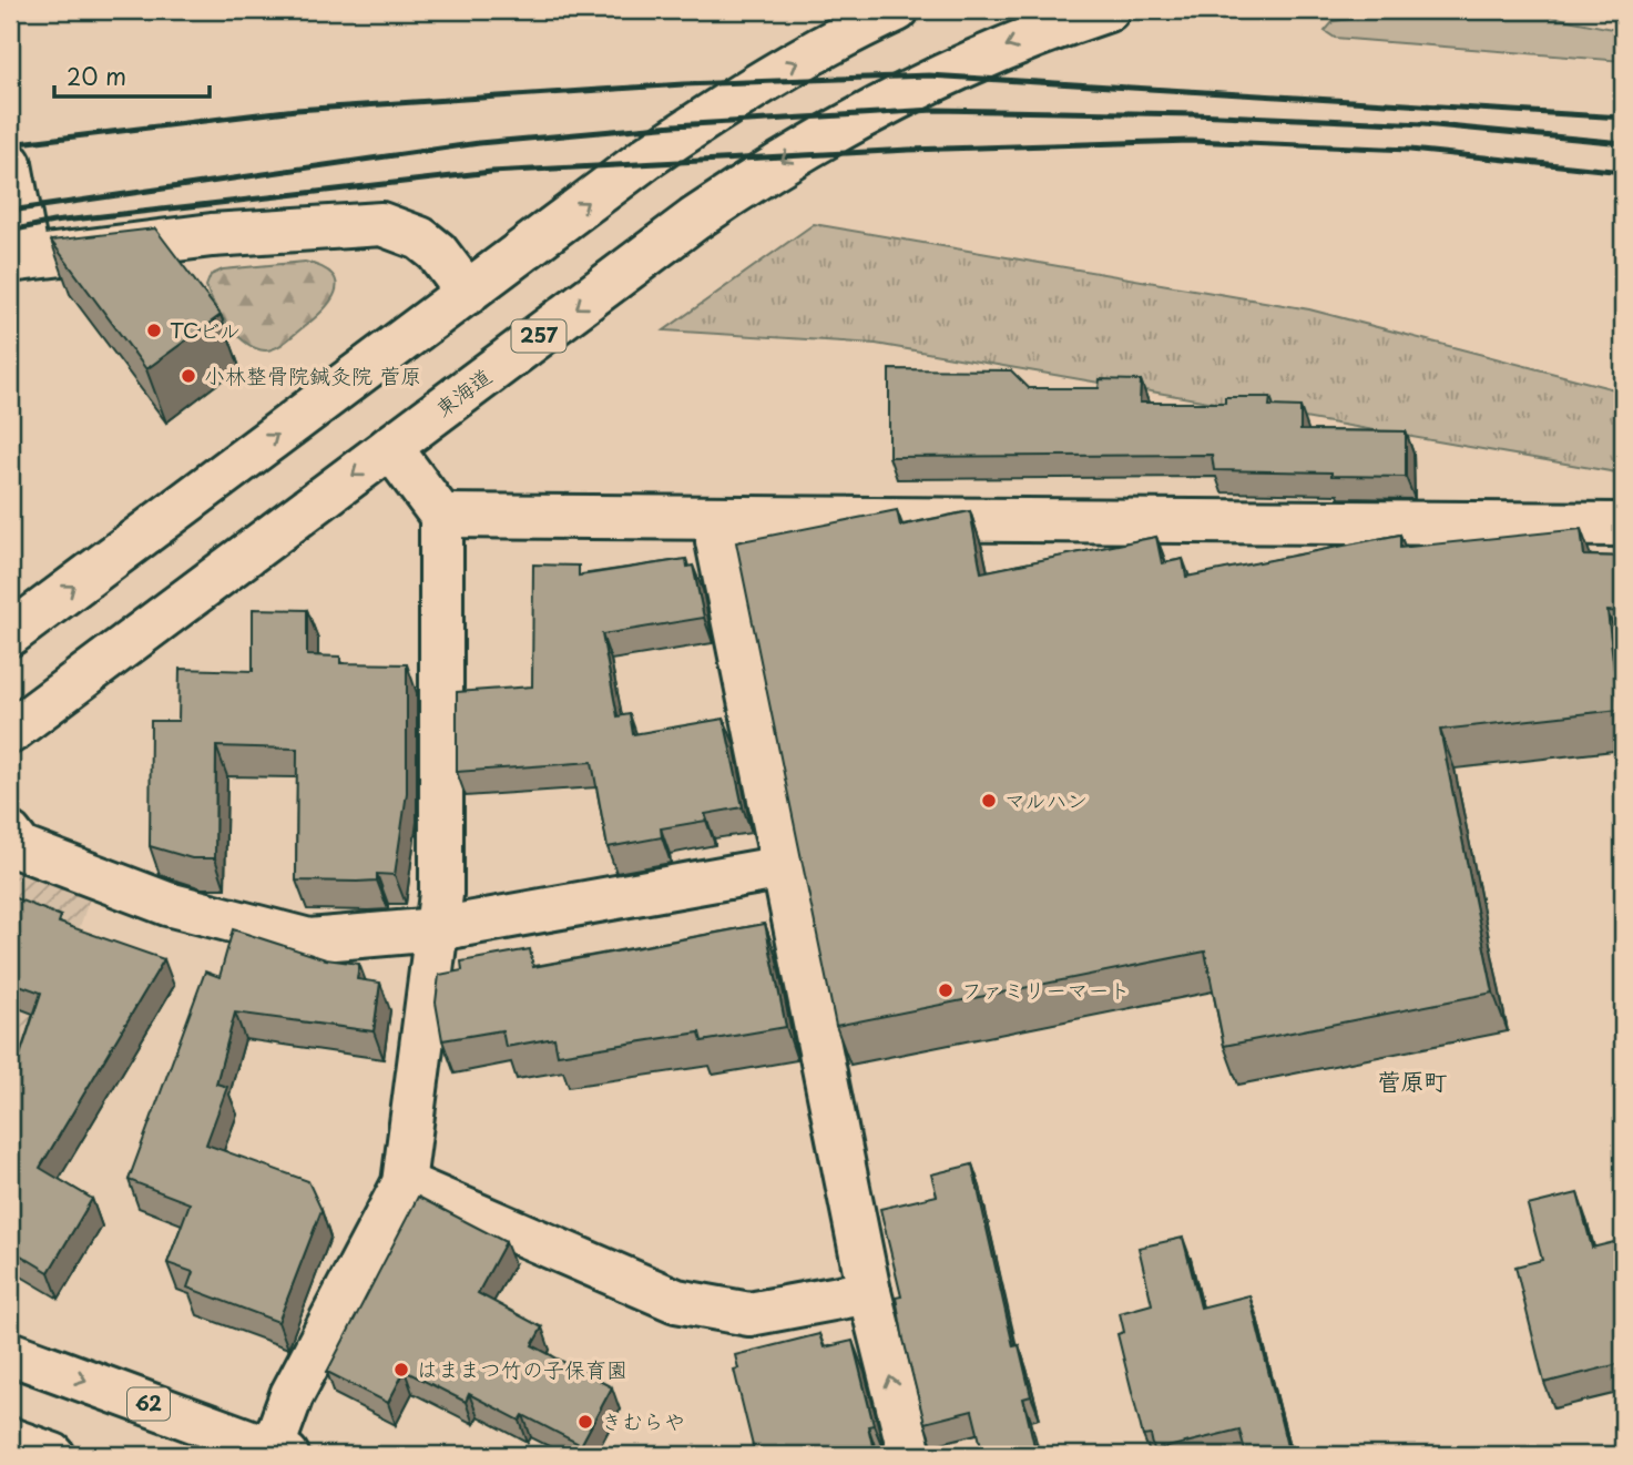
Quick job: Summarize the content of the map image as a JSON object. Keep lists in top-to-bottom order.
{
  "streets": {
    "main road": ["257", "東海道", "62"]
  },
  "districts": ["菅原町"],
  "places": [
    "TCビル",
    "小林整骨院鍼灸院 菅原",
    "マルハン",
    "ファミリーマート",
    "はままつ竹の子保育園",
    "きむらや"
  ],
  "scale_bar": "20 m"
}
